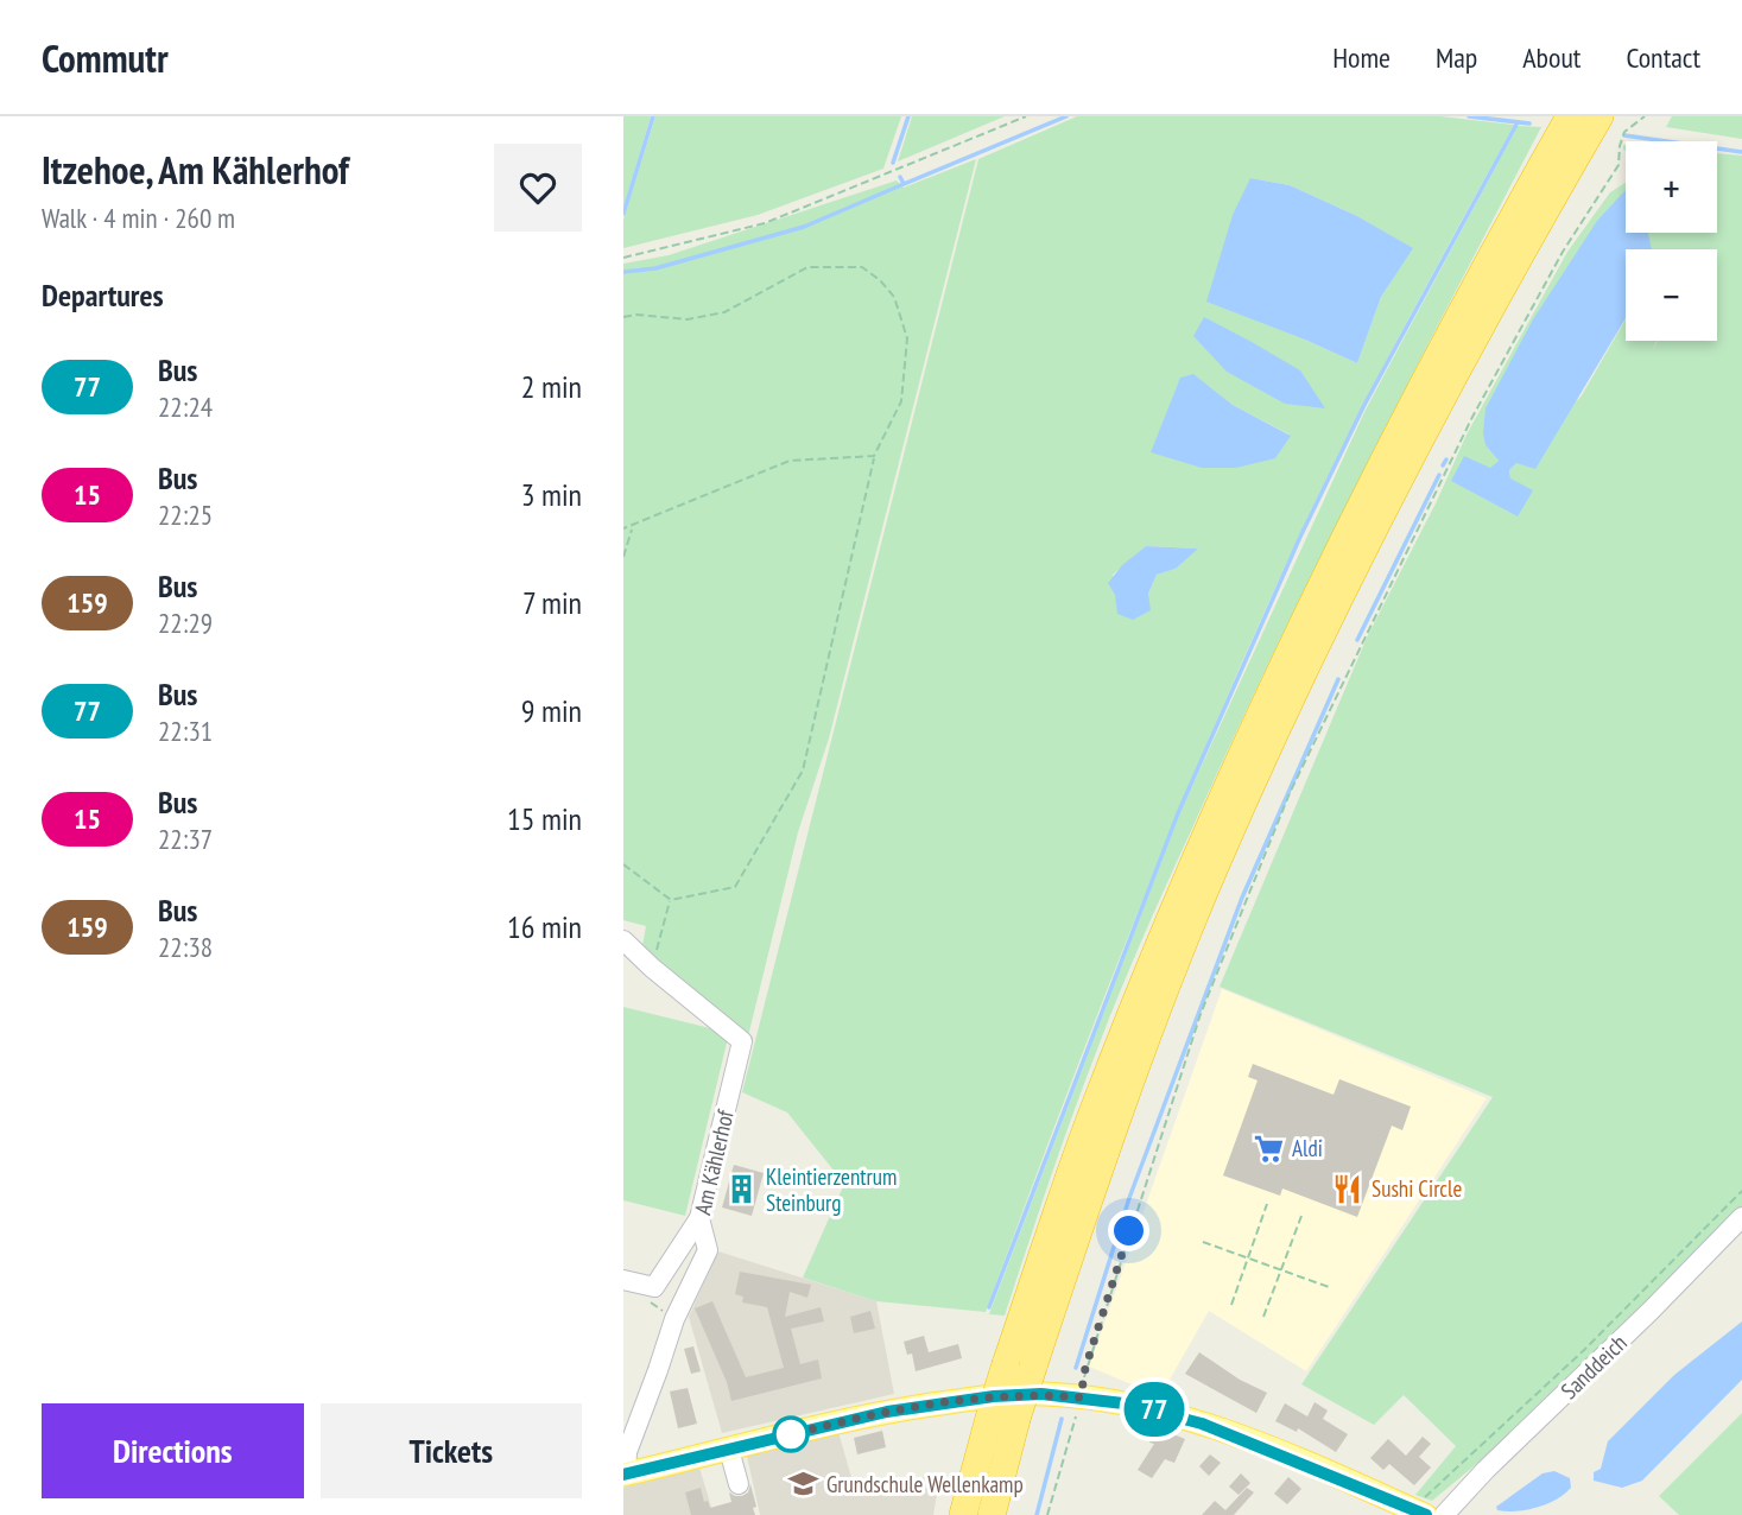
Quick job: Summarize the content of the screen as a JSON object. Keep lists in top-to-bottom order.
{
  "streets": {
    "street": ["Am Kählerhof", "Sanddeich"]
  },
  "places": {
    "supermarket": ["Aldi"],
    "restaurant": ["Sushi Circle"],
    "building": ["Kleintierzentrum Steinburg"],
    "school or university": ["Grundschule Wellenkamp"]
  },
  "lines": ["bus line 77"],
  "page": {
    "header": "Commutr",
    "nav": [
      "Home",
      "Map",
      "About",
      "Contact"
    ],
    "heading": [
      ["Itzehoe, Am Kählerhof", "Walk · 4 min · 260 m"],
      "Departures"
    ],
    "on_map": "77",
    "map_buttons": ["+", "−"],
    "list": [
      {
        "mark": "77",
        "name": "Bus",
        "note": "22:24",
        "value": "2 min"
      },
      {
        "mark": "15",
        "name": "Bus",
        "note": "22:25",
        "value": "3 min"
      },
      {
        "mark": "159",
        "name": "Bus",
        "note": "22:29",
        "value": "7 min"
      },
      {
        "mark": "77",
        "name": "Bus",
        "note": "22:31",
        "value": "9 min"
      },
      {
        "mark": "15",
        "name": "Bus",
        "note": "22:37",
        "value": "15 min"
      },
      {
        "mark": "159",
        "name": "Bus",
        "note": "22:38",
        "value": "16 min"
      }
    ],
    "buttons": ["Directions", "Tickets"]
  }
}
